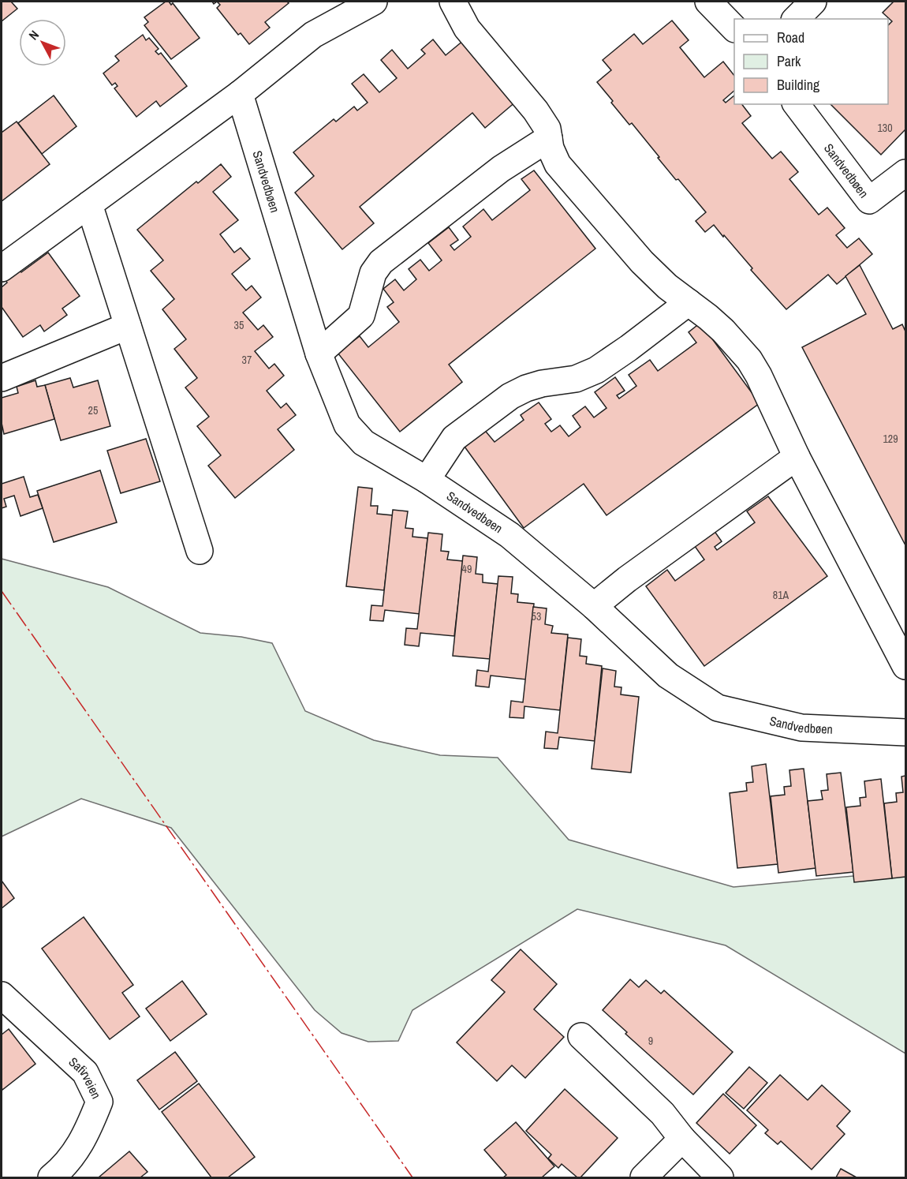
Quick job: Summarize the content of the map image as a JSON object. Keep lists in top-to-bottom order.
{
  "streets": {
    "street": ["Sandvedbøen", "Safirveien"]
  },
  "house_numbers": [
    "130",
    "35",
    "37",
    "25",
    "129",
    "49",
    "81A",
    "53",
    "9"
  ],
  "legend": ["Road", "Park", "Building"],
  "north": "top left"
}
